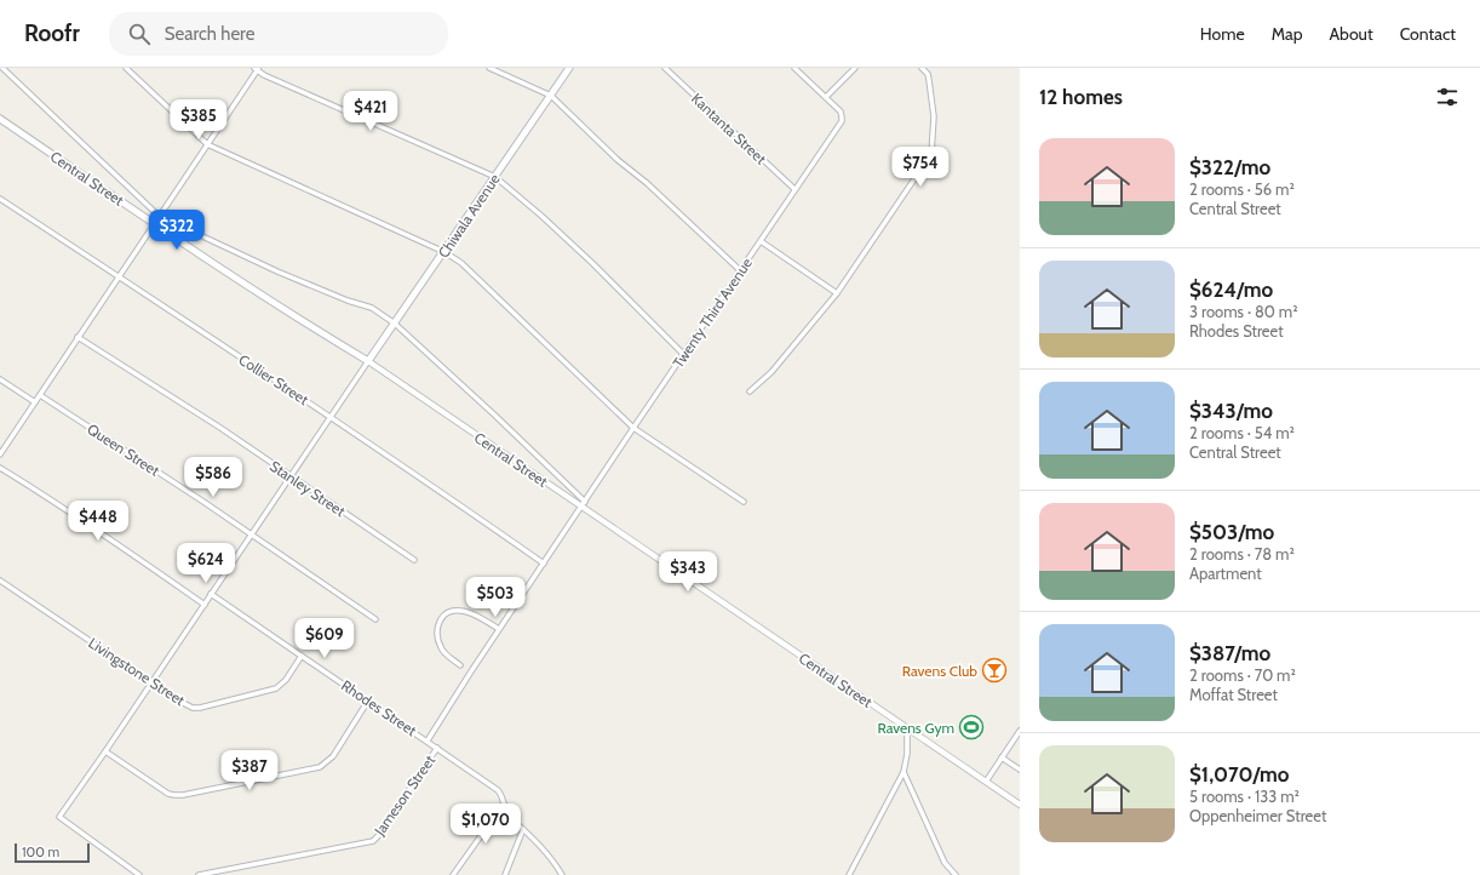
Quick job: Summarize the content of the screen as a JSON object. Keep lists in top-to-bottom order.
{
  "streets": {
    "main road": ["Central Street", "Chiwala Avenue"],
    "street": [
      "Kantanta Street",
      "Twenty Third Avenue",
      "Collier Street",
      "Queen Street",
      "Stanley Street",
      "Livingstone Street",
      "Rhodes Street",
      "Jameson Street"
    ]
  },
  "crossings": [
    ["Kantanta Street", "Twenty Third Avenue"],
    ["Central Street", "Chiwala Avenue"],
    ["Central Street", "Twenty Third Avenue"],
    ["Twenty Third Avenue", "Collier Street"],
    ["Twenty Third Avenue", "Rhodes Street"],
    ["Livingstone Street", "Rhodes Street"],
    ["Rhodes Street", "Jameson Street"]
  ],
  "places": {
    "bar": ["Ravens Club"],
    "sports": ["Ravens Gym"]
  },
  "scale_bar": "100 m",
  "page": {
    "header": "Roofr",
    "search": "Search here",
    "nav": [
      "Home",
      "Map",
      "About",
      "Contact"
    ],
    "heading": "12 homes",
    "price": [
      "$421",
      "$385",
      "$754",
      "$322",
      "$586",
      "$448",
      "$624",
      "$343",
      "$503",
      "$609",
      "$387",
      "$1,070"
    ],
    "list": [
      {
        "name": "$322/mo",
        "note": "2 rooms · 56 m² · Central Street"
      },
      {
        "name": "$624/mo",
        "note": "3 rooms · 80 m² · Rhodes Street"
      },
      {
        "name": "$343/mo",
        "note": "2 rooms · 54 m² · Central Street"
      },
      {
        "name": "$503/mo",
        "note": "2 rooms · 78 m² · Apartment"
      },
      {
        "name": "$387/mo",
        "note": "2 rooms · 70 m² · Moffat Street"
      },
      {
        "name": "$1,070/mo",
        "note": "5 rooms · 133 m² · Oppenheimer Street"
      }
    ],
    "scale": "100 m"
  }
}
